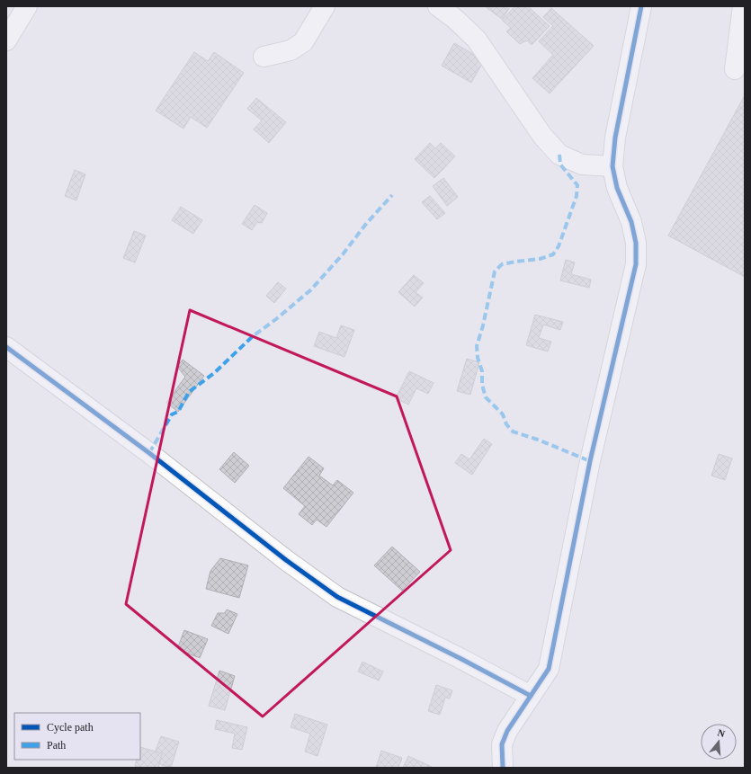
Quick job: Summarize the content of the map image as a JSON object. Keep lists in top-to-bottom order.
{
  "legend": ["Cycle path", "Path"],
  "north": "top"
}
